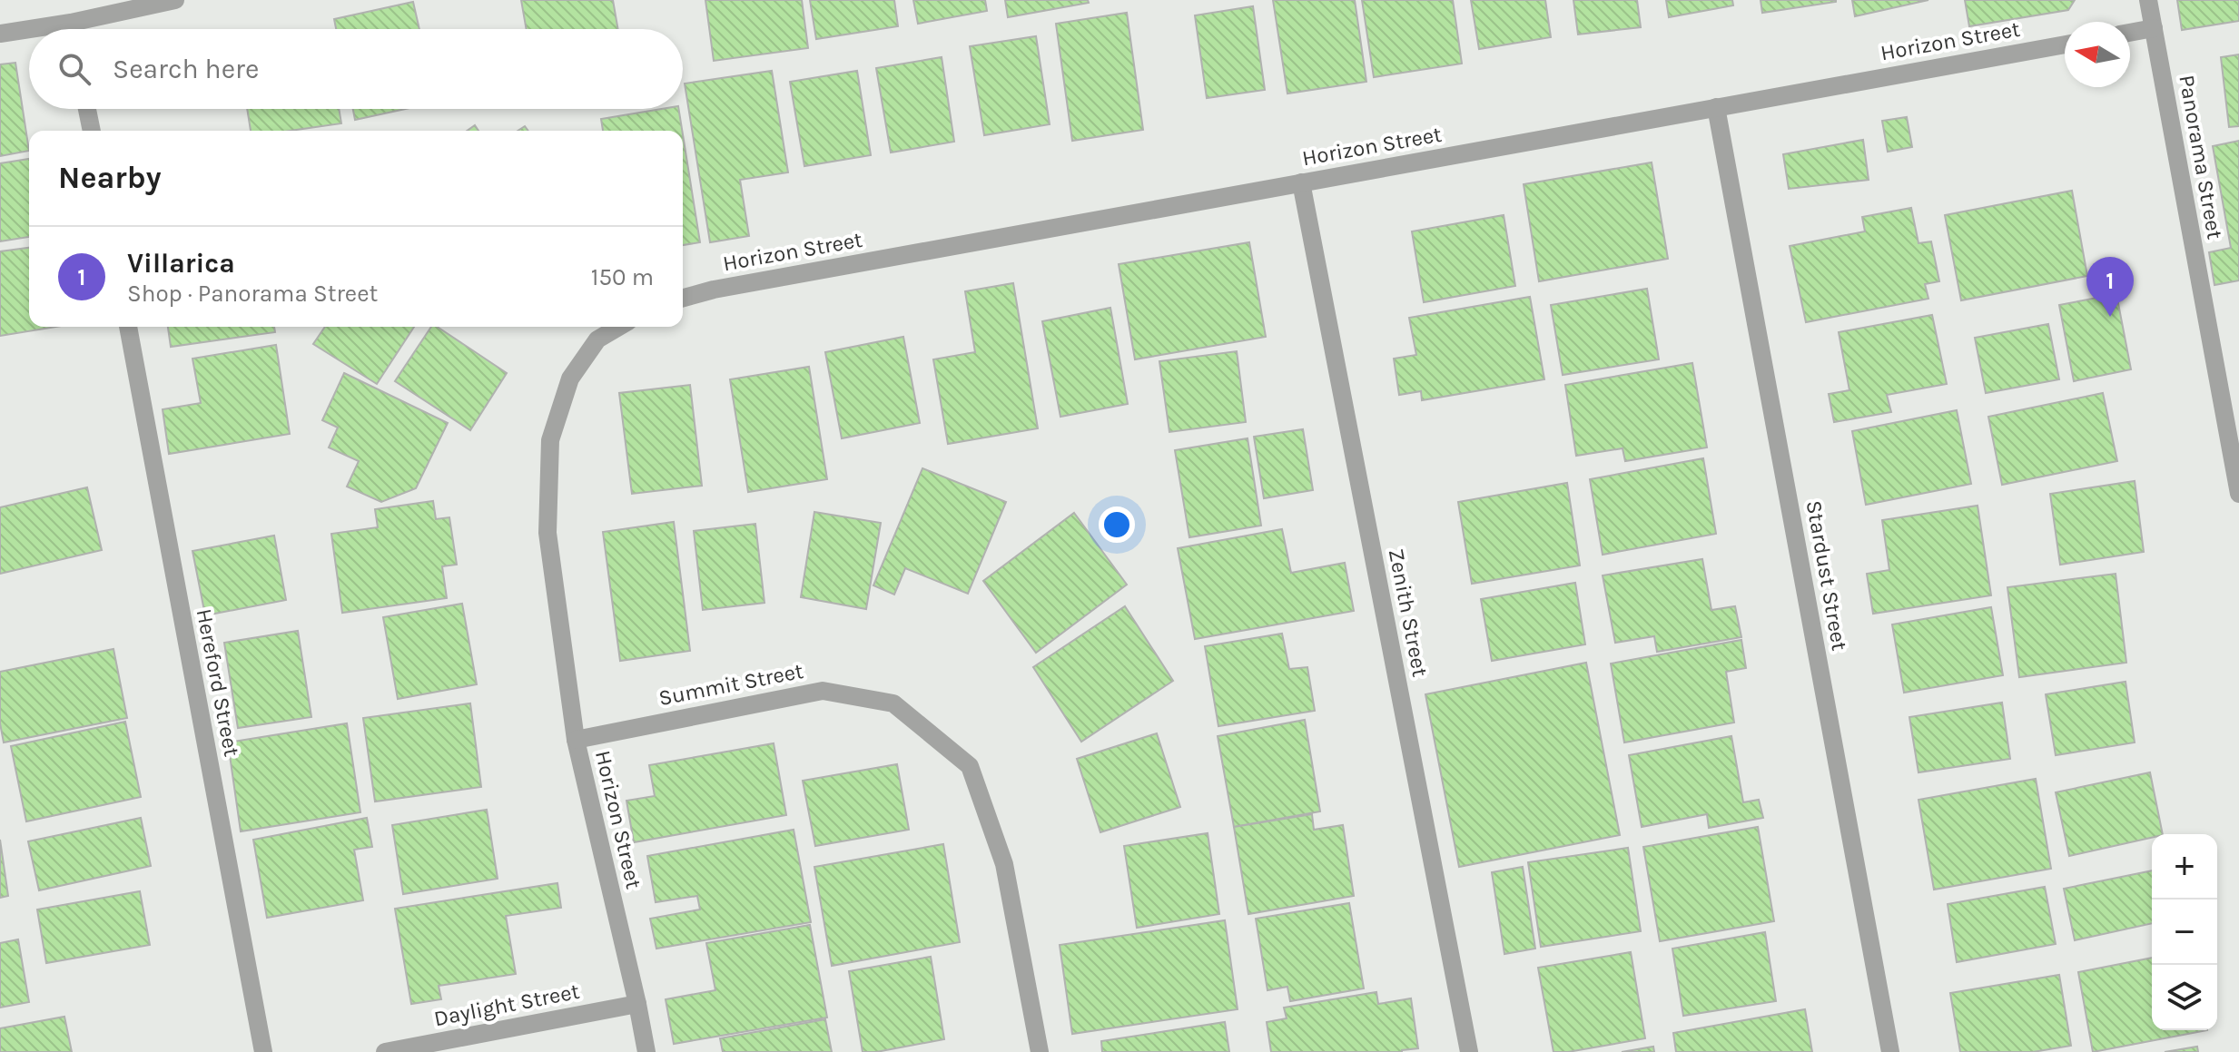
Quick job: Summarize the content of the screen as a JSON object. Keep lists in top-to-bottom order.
{
  "streets": {
    "street": [
      "Horizon Street",
      "Panorama Street",
      "Stardust Street",
      "Zenith Street",
      "Hereford Street",
      "Summit Street",
      "Daylight Street"
    ]
  },
  "crossings": [
    ["Horizon Street", "Stardust Street"],
    ["Horizon Street", "Zenith Street"],
    ["Horizon Street", "Summit Street"],
    ["Horizon Street", "Daylight Street"]
  ],
  "north": "left",
  "page": {
    "search": "Search here",
    "heading": "Nearby",
    "list": [
      {
        "mark": "1",
        "name": "Villarica",
        "note": "Shop · Panorama Street",
        "value": "150 m"
      }
    ],
    "pins": "1",
    "map_buttons": ["+", "−"]
  }
}
